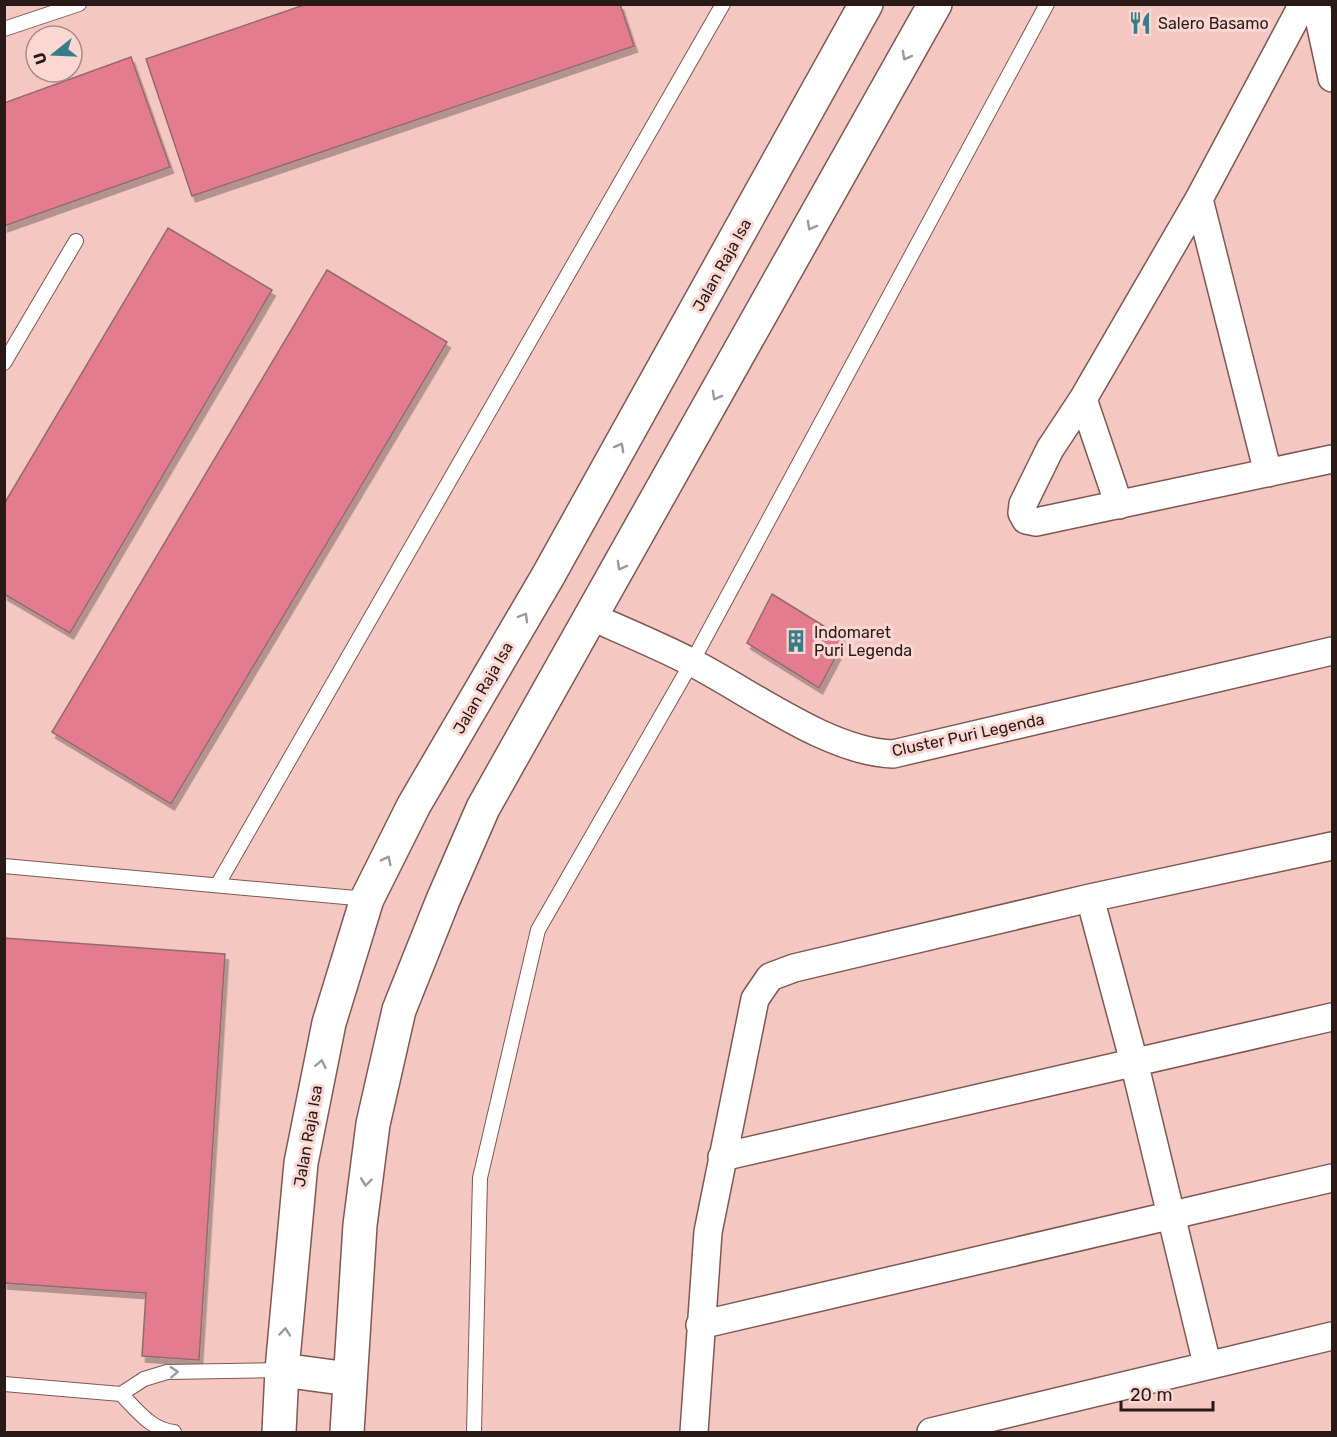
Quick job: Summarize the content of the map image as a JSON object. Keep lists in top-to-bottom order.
{
  "streets": {
    "main road": ["Jalan Raja Isa"],
    "street": ["Cluster Puri Legenda"]
  },
  "places": {
    "restaurant": ["Salero Basamo"],
    "building": ["Indomaret Puri Legenda"]
  },
  "scale_bar": "20 m",
  "north": "left"
}
